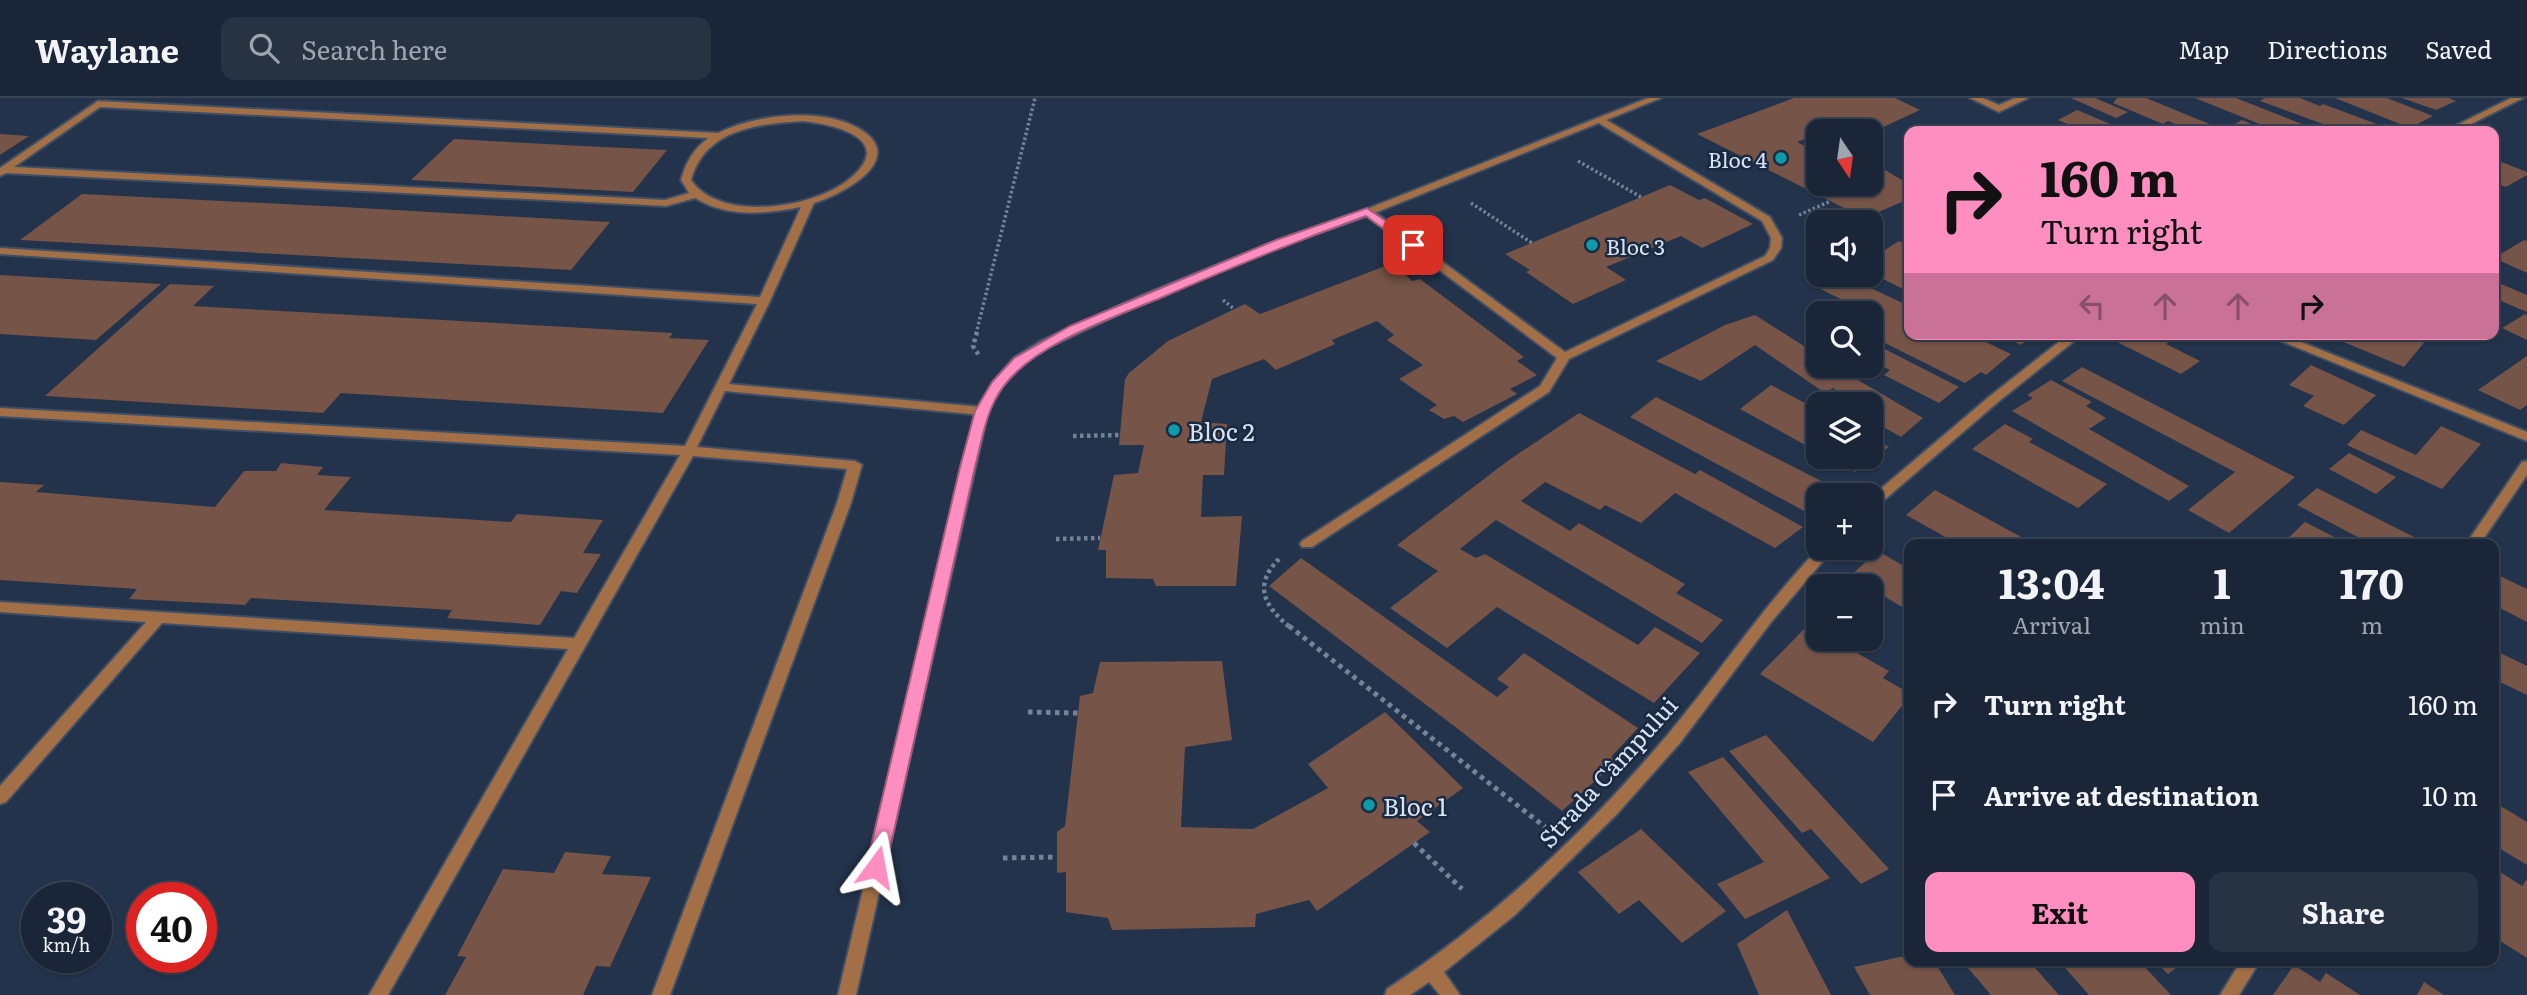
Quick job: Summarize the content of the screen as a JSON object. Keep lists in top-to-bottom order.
{
  "streets": {
    "street": ["Strada Câmpului"]
  },
  "places": [
    "Bloc 4",
    "Bloc 3",
    "Bloc 2",
    "Bloc 1"
  ],
  "north": "bottom",
  "page": {
    "header": "Waylane",
    "search": "Search here",
    "nav": ["Map", "Directions", "Saved"],
    "map_buttons": ["+", "−"],
    "turn": ["160 m", "Turn right"],
    "eta": [
      "13:04",
      "Arrival",
      "1",
      "min",
      "170",
      "m"
    ],
    "list": [
      {
        "name": "Turn right",
        "value": "160 m"
      },
      {
        "name": "Arrive at destination",
        "value": "10 m"
      }
    ],
    "buttons": ["Exit", "Share"],
    "speed": "39 km/h",
    "limit": "40"
  }
}
